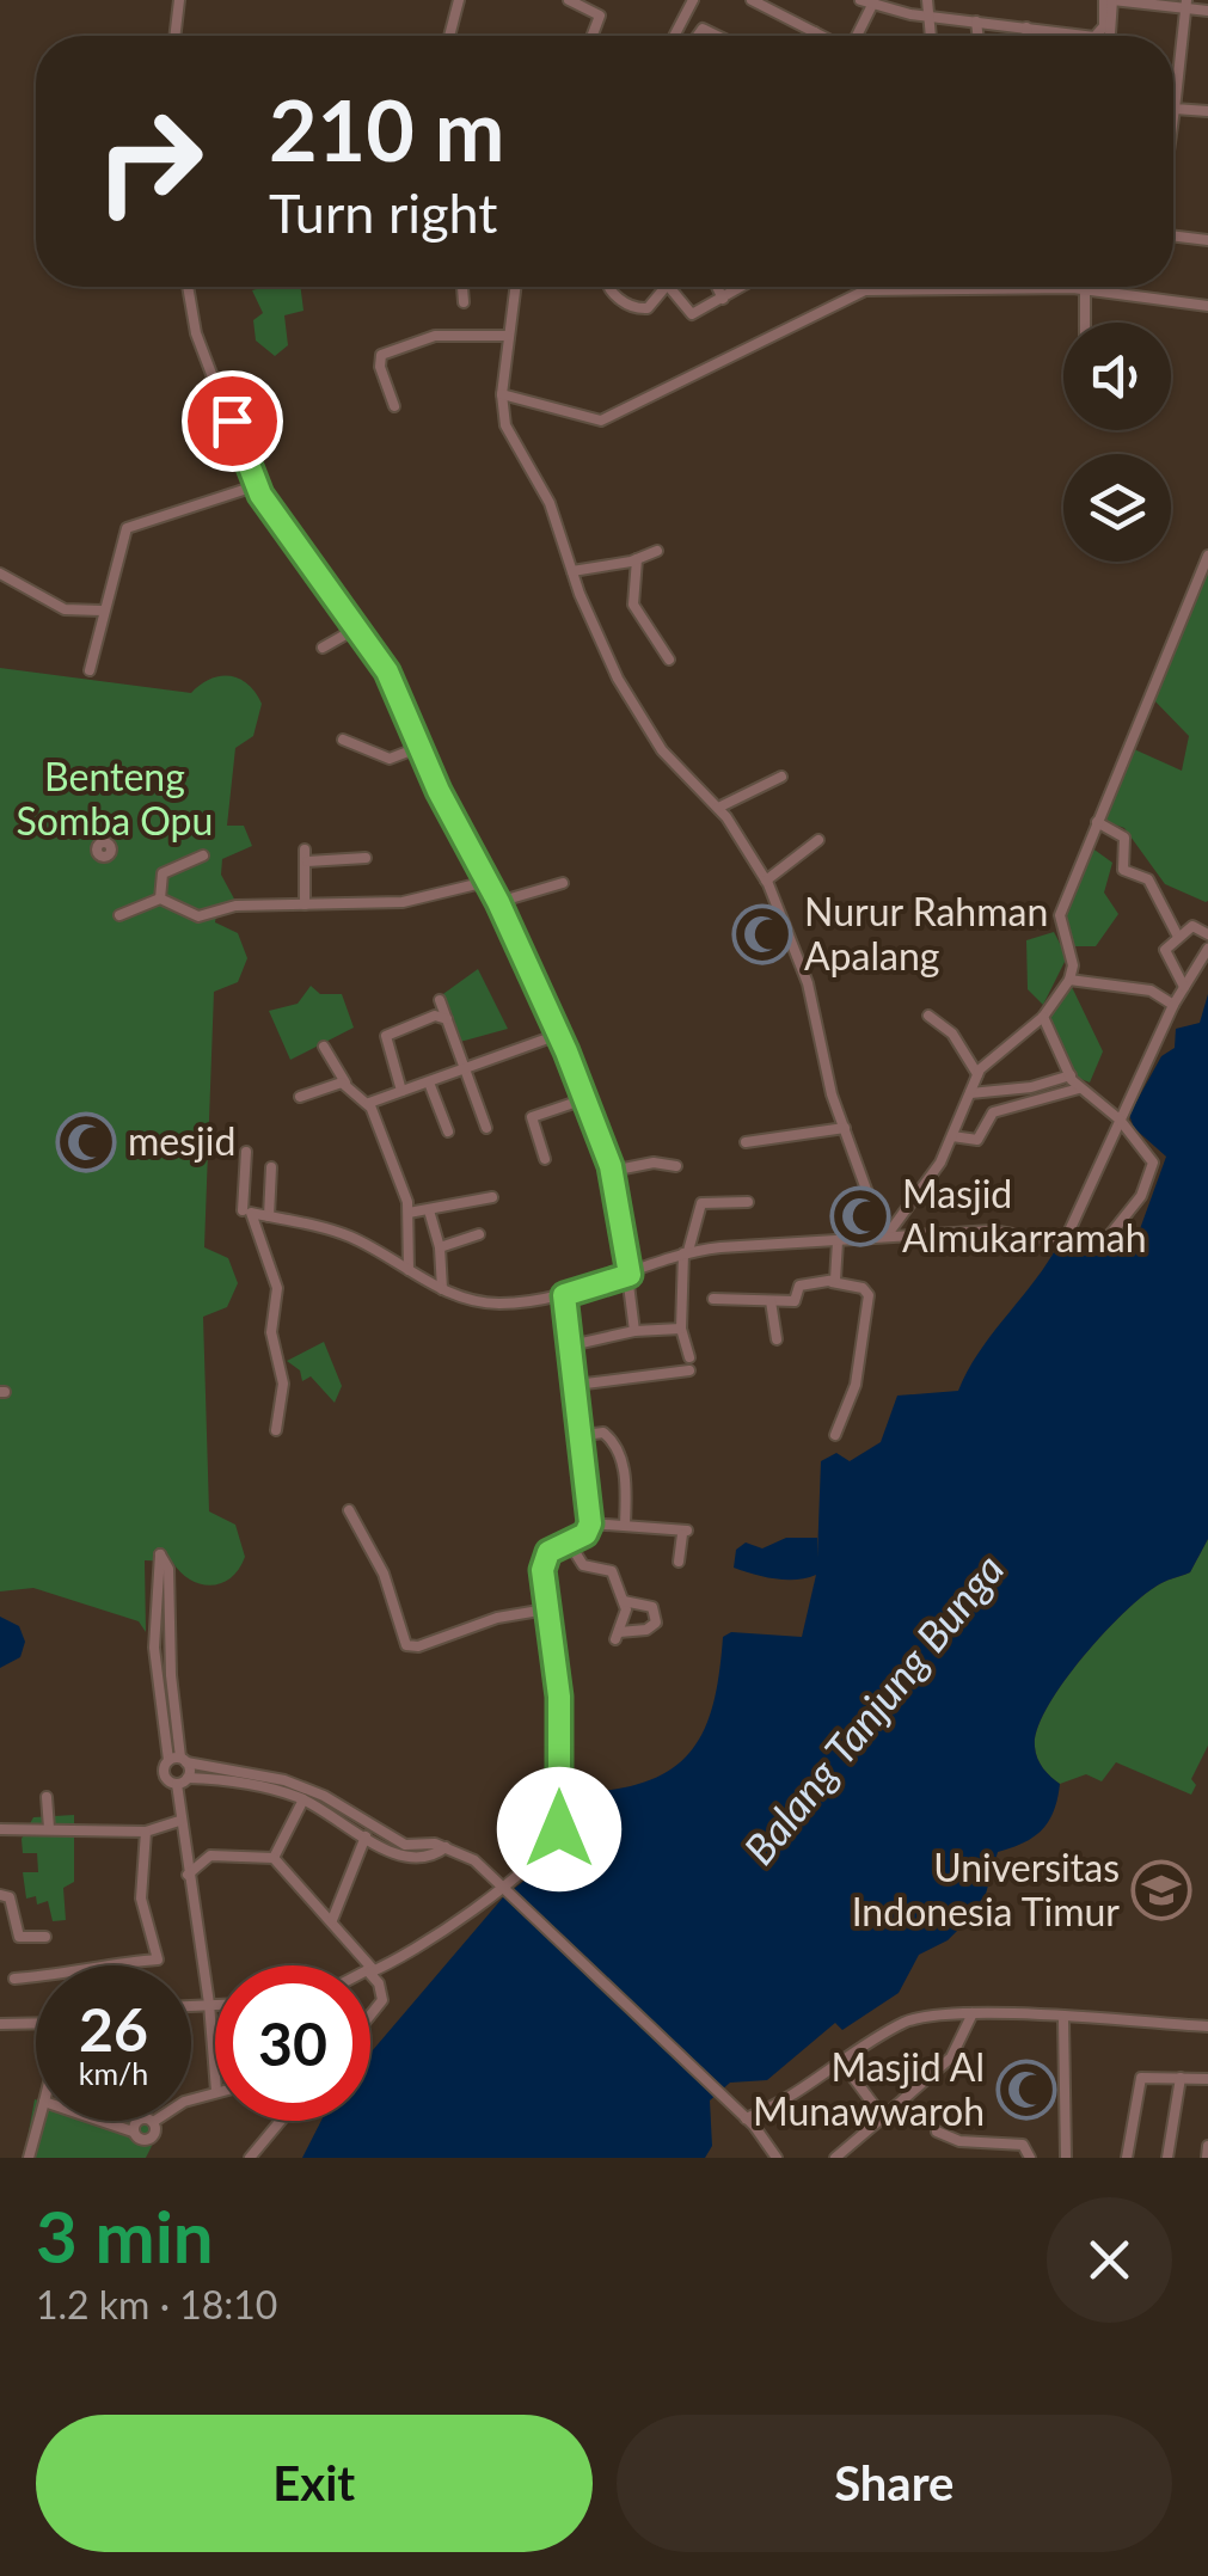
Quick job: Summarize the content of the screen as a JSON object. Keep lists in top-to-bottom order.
{
  "water": ["Balang Tanjung Bunga"],
  "parks": ["Benteng Somba Opu"],
  "places": {
    "mosque": [
      "Nurur Rahman Apalang",
      "mesjid",
      "Masjid Almukarramah",
      "Masjid Al Munawwaroh"
    ],
    "school or university": ["Universitas Indonesia Timur"]
  },
  "page": {
    "turn": ["210 m", "Turn right"],
    "speed": "26 km/h",
    "limit": "30",
    "heading": ["3 min", "1.2 km · 18:10"],
    "buttons": ["Exit", "Share"]
  }
}
